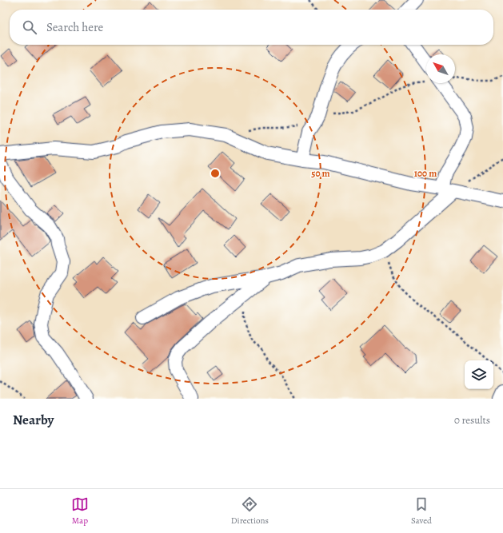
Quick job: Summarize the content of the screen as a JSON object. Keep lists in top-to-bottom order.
{
  "north": "top left",
  "page": {
    "search": "Search here",
    "heading": ["Nearby", "0 results"],
    "nav": ["Map", "Directions", "Saved"]
  },
  "rings": ["50 m", "100 m"]
}
